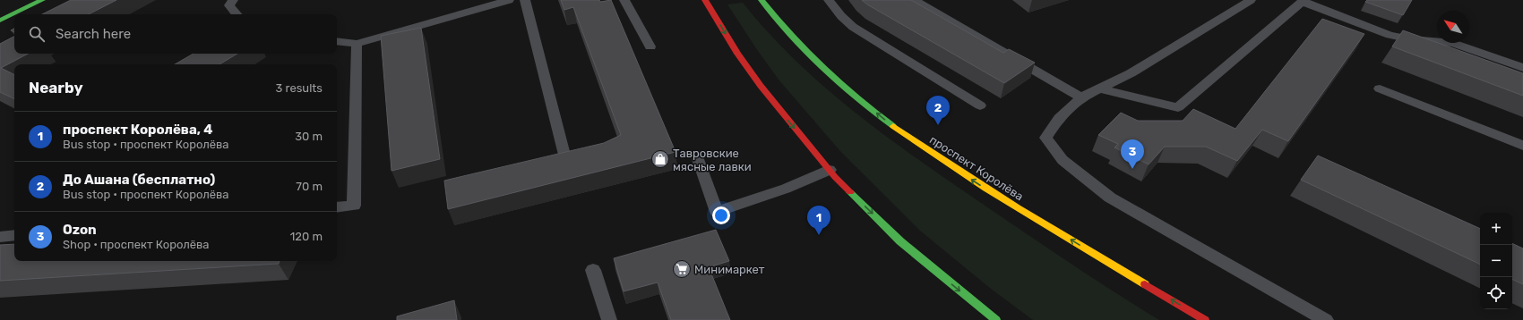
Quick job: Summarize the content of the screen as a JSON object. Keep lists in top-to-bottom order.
{
  "streets": {
    "main road": ["проспект Королёва"]
  },
  "one_way": ["проспект Королёва"],
  "places": {
    "shop": ["Тавровские мясные лавки"],
    "supermarket": ["Минимаркет"]
  },
  "north": "top left",
  "page": {
    "search": "Search here",
    "heading": ["Nearby", "3 results"],
    "pins": ["2", "3", "1"],
    "list": [
      {
        "mark": "1",
        "name": "проспект Королёва, 4",
        "note": "Bus stop · проспект Королёва",
        "value": "30 m"
      },
      {
        "mark": "2",
        "name": "До Ашана (бесплатно)",
        "note": "Bus stop · проспект Королёва",
        "value": "70 m"
      },
      {
        "mark": "3",
        "name": "Ozon",
        "note": "Shop · проспект Королёва",
        "value": "120 m"
      }
    ],
    "map_buttons": ["+", "−"]
  }
}
